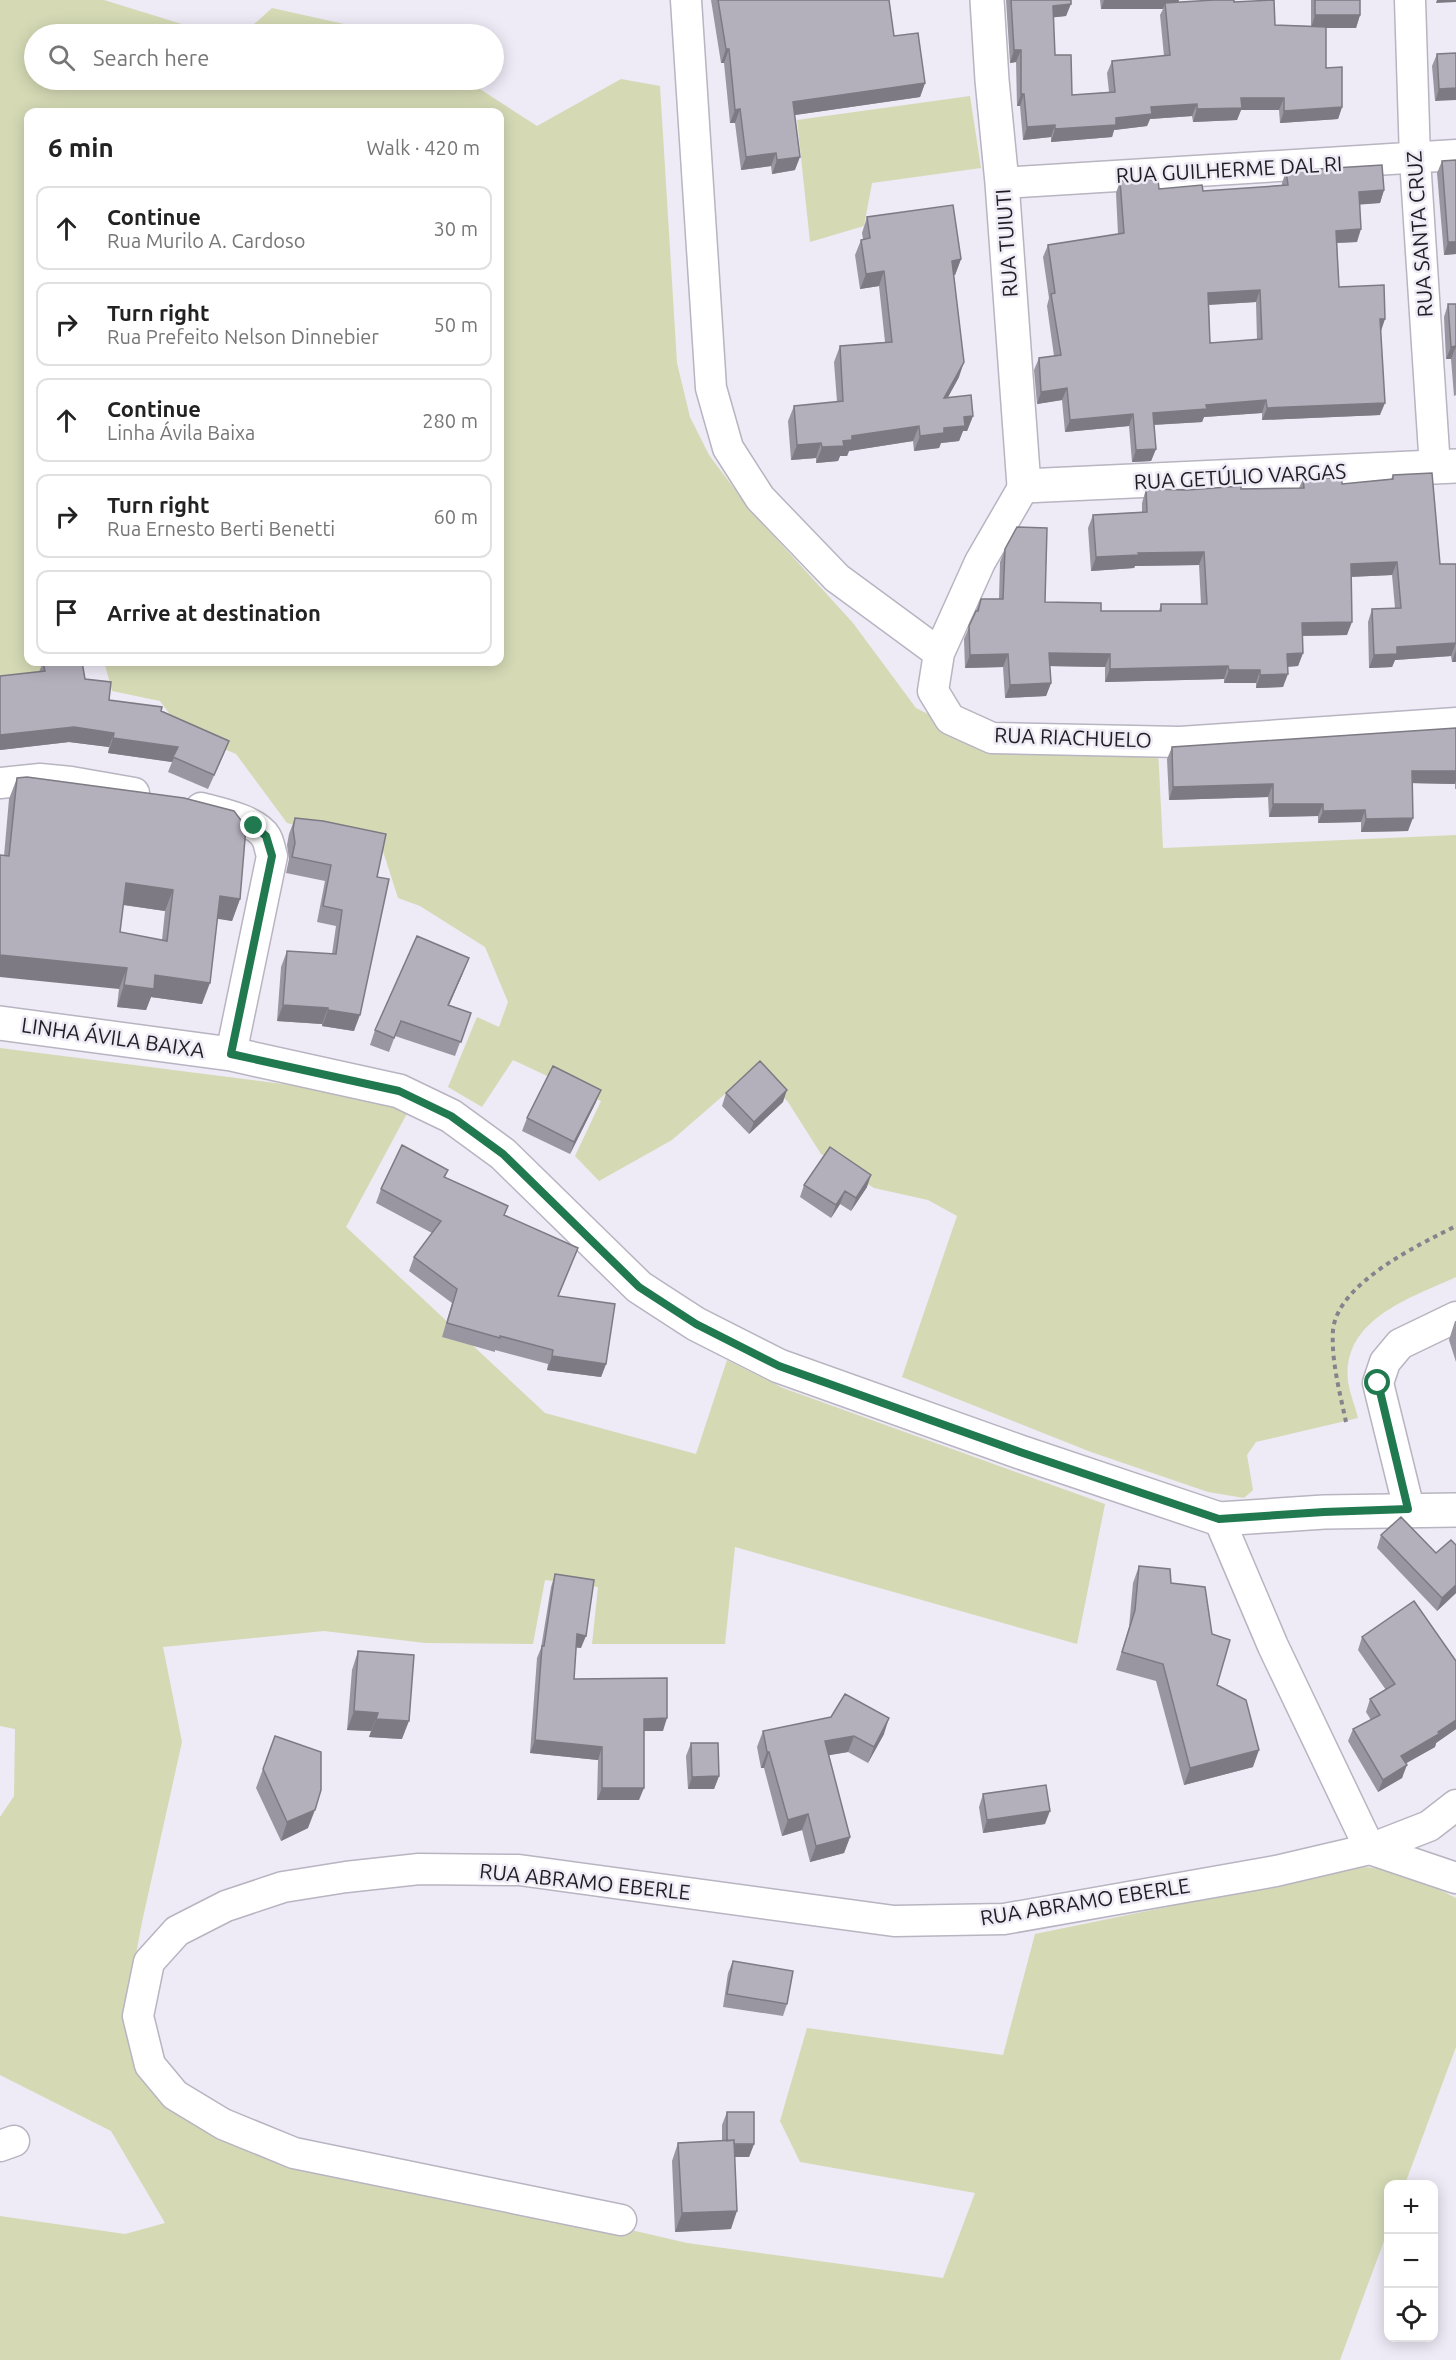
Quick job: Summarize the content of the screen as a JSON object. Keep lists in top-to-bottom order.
{
  "streets": {
    "street": [
      "RUA GUILHERME DAL RI",
      "RUA SANTA CRUZ",
      "RUA TUIUTI",
      "RUA GETÚLIO VARGAS",
      "RUA RIACHUELO",
      "LINHA ÁVILA BAIXA",
      "RUA ABRAMO EBERLE"
    ]
  },
  "crossings": [
    ["RUA GUILHERME DAL RI", "RUA SANTA CRUZ"],
    ["RUA GUILHERME DAL RI", "RUA TUIUTI"],
    ["RUA SANTA CRUZ", "RUA GETÚLIO VARGAS"],
    ["RUA TUIUTI", "RUA GETÚLIO VARGAS"],
    ["RUA TUIUTI", "RUA RIACHUELO"],
    ["RUA GETÚLIO VARGAS", "RUA RIACHUELO"]
  ],
  "page": {
    "search": "Search here",
    "heading": ["6 min", "Walk · 420 m"],
    "list": [
      ["Continue", "Rua Murilo A. Cardoso", "30 m"],
      ["Turn right", "Rua Prefeito Nelson Dinnebier", "50 m"],
      ["Continue", "Linha Ávila Baixa", "280 m"],
      ["Turn right", "Rua Ernesto Berti Benetti", "60 m"],
      "Arrive at destination"
    ],
    "map_buttons": ["+", "−"]
  }
}
